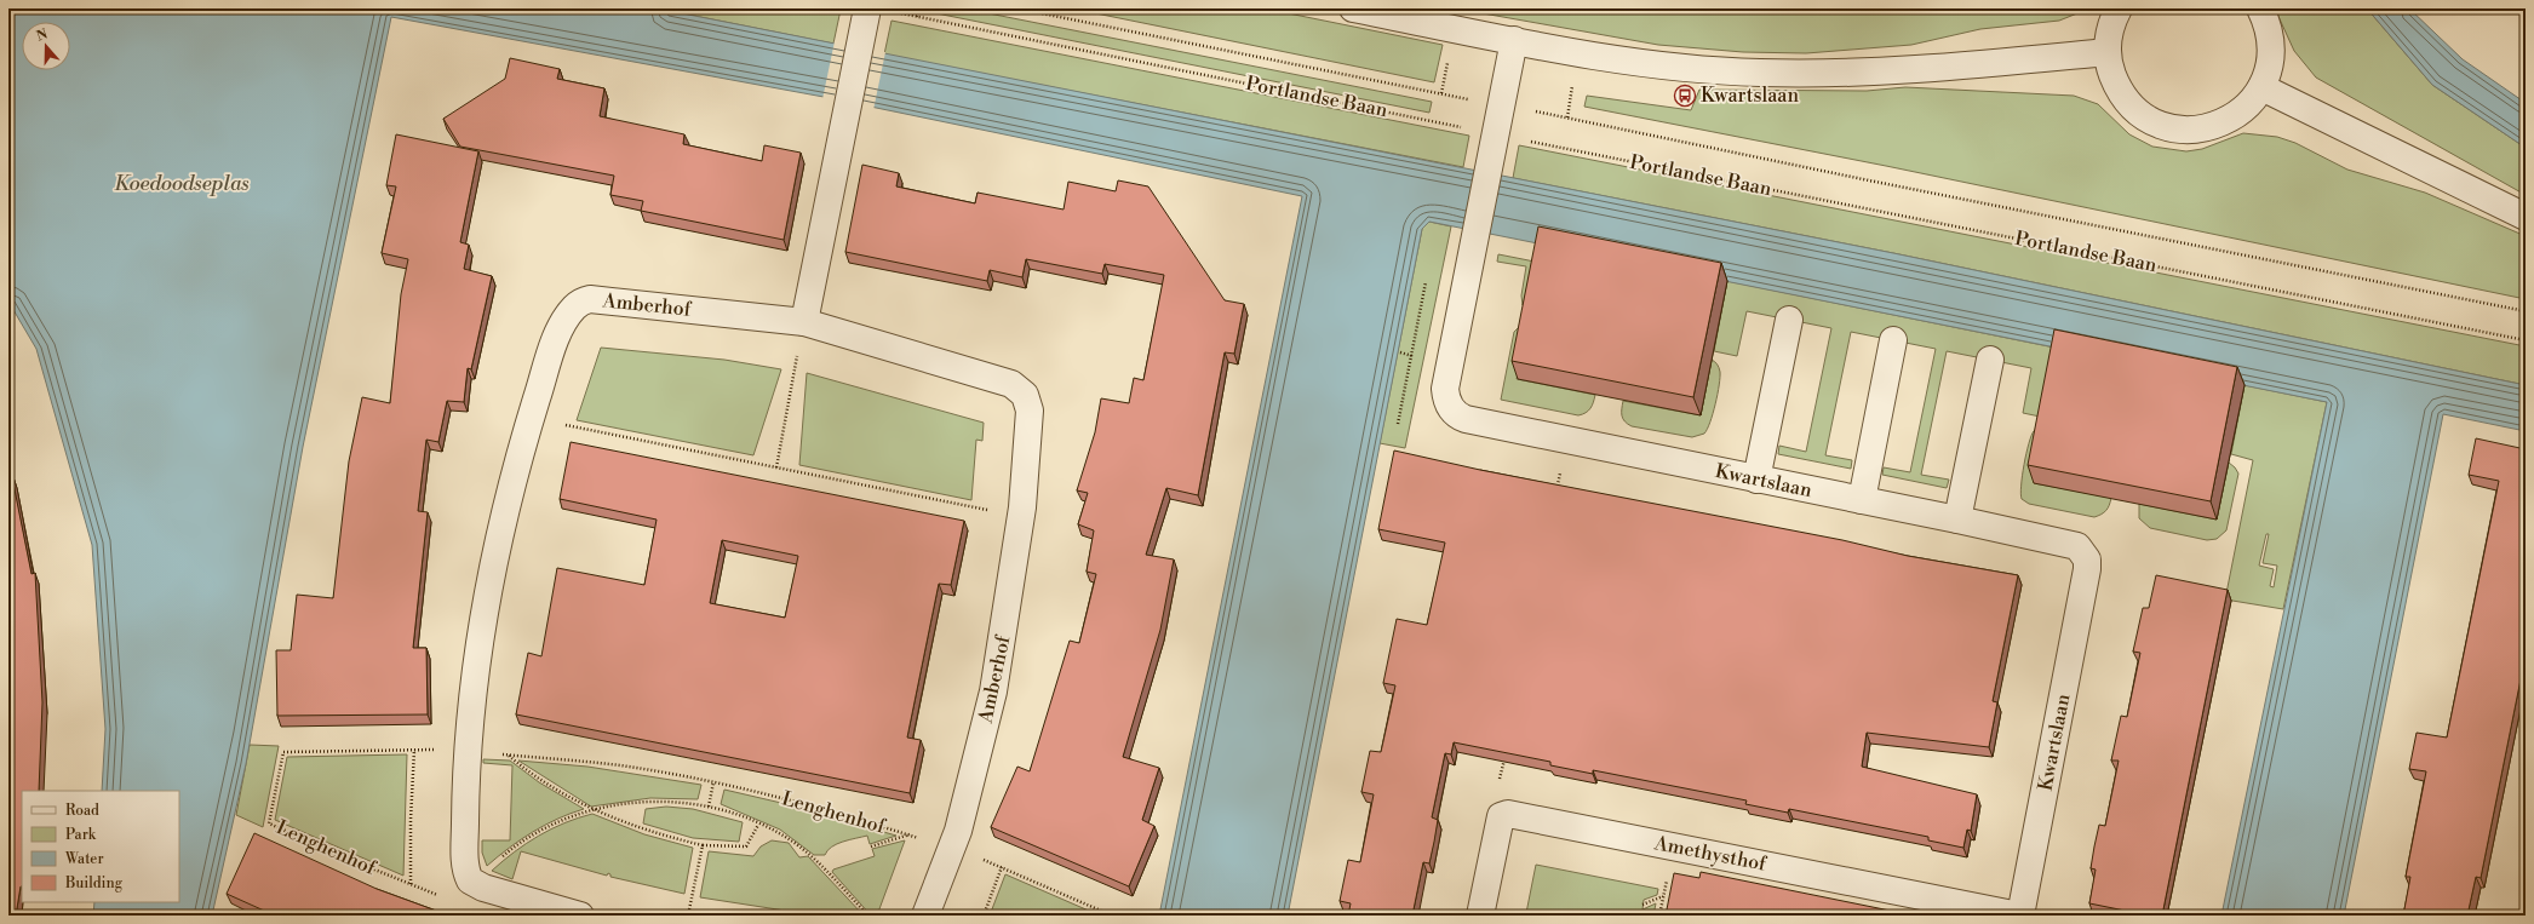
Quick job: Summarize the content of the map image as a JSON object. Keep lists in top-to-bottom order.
{
  "streets": {
    "street": ["Amberhof", "Kwartslaan", "Amethysthof"],
    "path": ["Portlandse Baan", "Lenghenhof"]
  },
  "crossings": [
    ["Portlandse Baan", "Kwartslaan"],
    ["Amberhof", "Lenghenhof"],
    ["Kwartslaan", "Amethysthof"]
  ],
  "water": ["Koedoodseplas"],
  "places": {
    "bus stop": ["Kwartslaan"]
  },
  "legend": [
    "Road",
    "Park",
    "Water",
    "Building"
  ],
  "north": "top"
}
